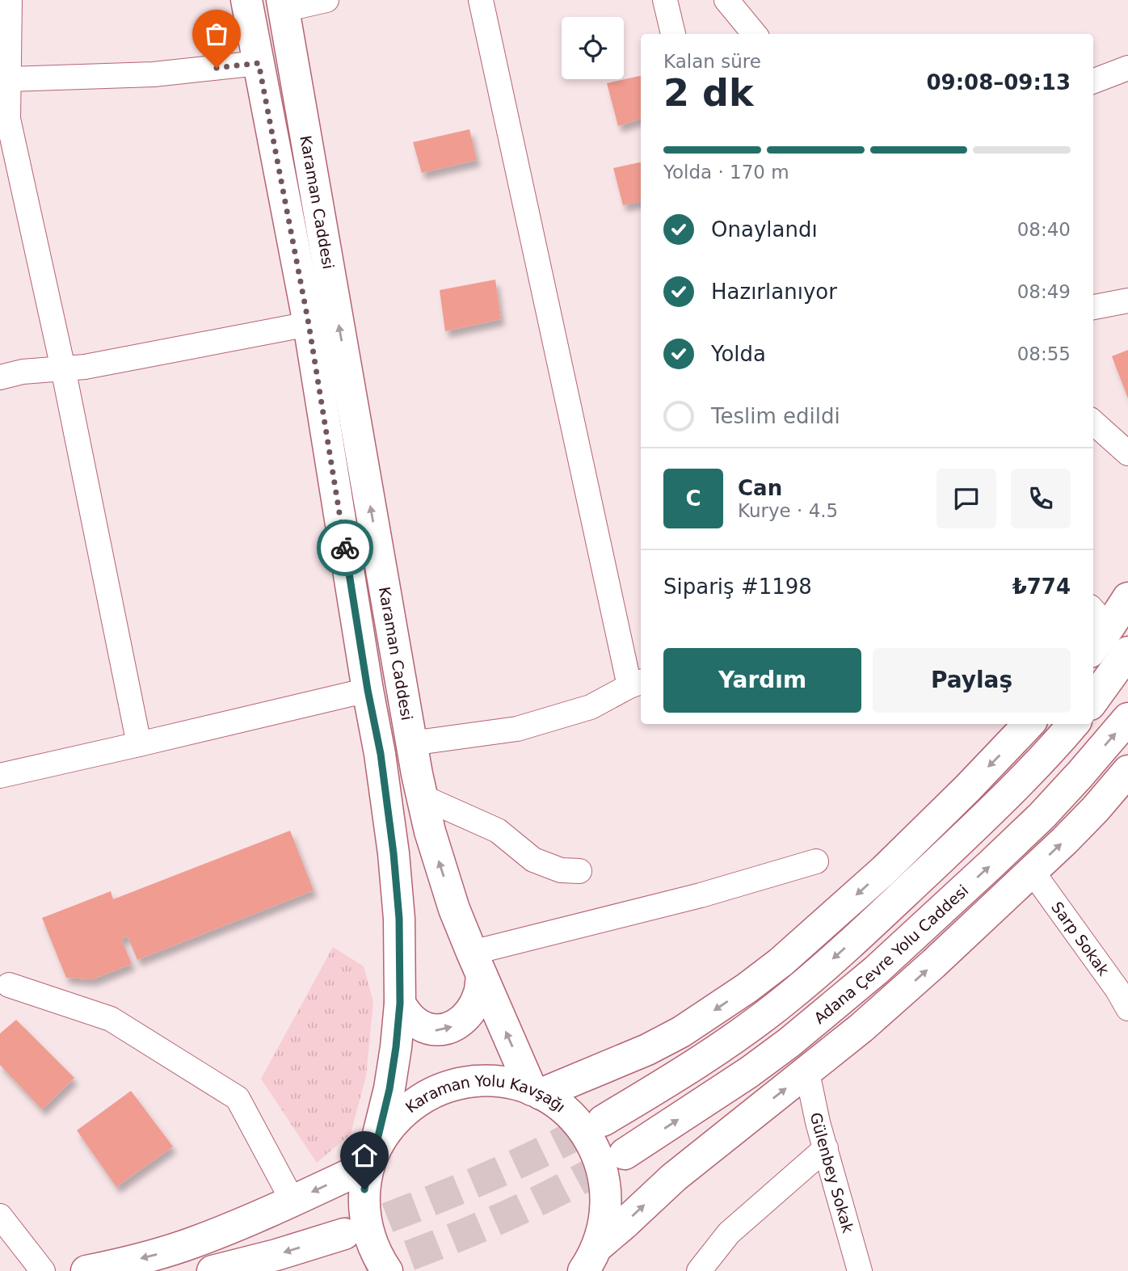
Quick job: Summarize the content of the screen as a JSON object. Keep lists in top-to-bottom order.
{
  "streets": {
    "main road": ["Karaman Caddesi", "Adana Çevre Yolu Caddesi", "Karaman Yolu Kavşağı"],
    "street": ["Sarp Sokak", "Gülenbey Sokak"]
  },
  "crossings": [
    ["Karaman Caddesi", "Karaman Yolu Kavşağı"]
  ],
  "page": {
    "heading": ["2 dk", "Kalan süre", "09:08–09:13"],
    "panel": [
      "Can",
      "Kurye · 4.5",
      "Sipariş #1198",
      "₺774"
    ],
    "bar": "Yolda · 170 m",
    "list": [
      ["Onaylandı", "08:40"],
      ["Hazırlanıyor", "08:49"],
      ["Yolda", "08:55"],
      "Teslim edildi"
    ],
    "round": "C",
    "buttons": ["Yardım", "Paylaş"]
  }
}
